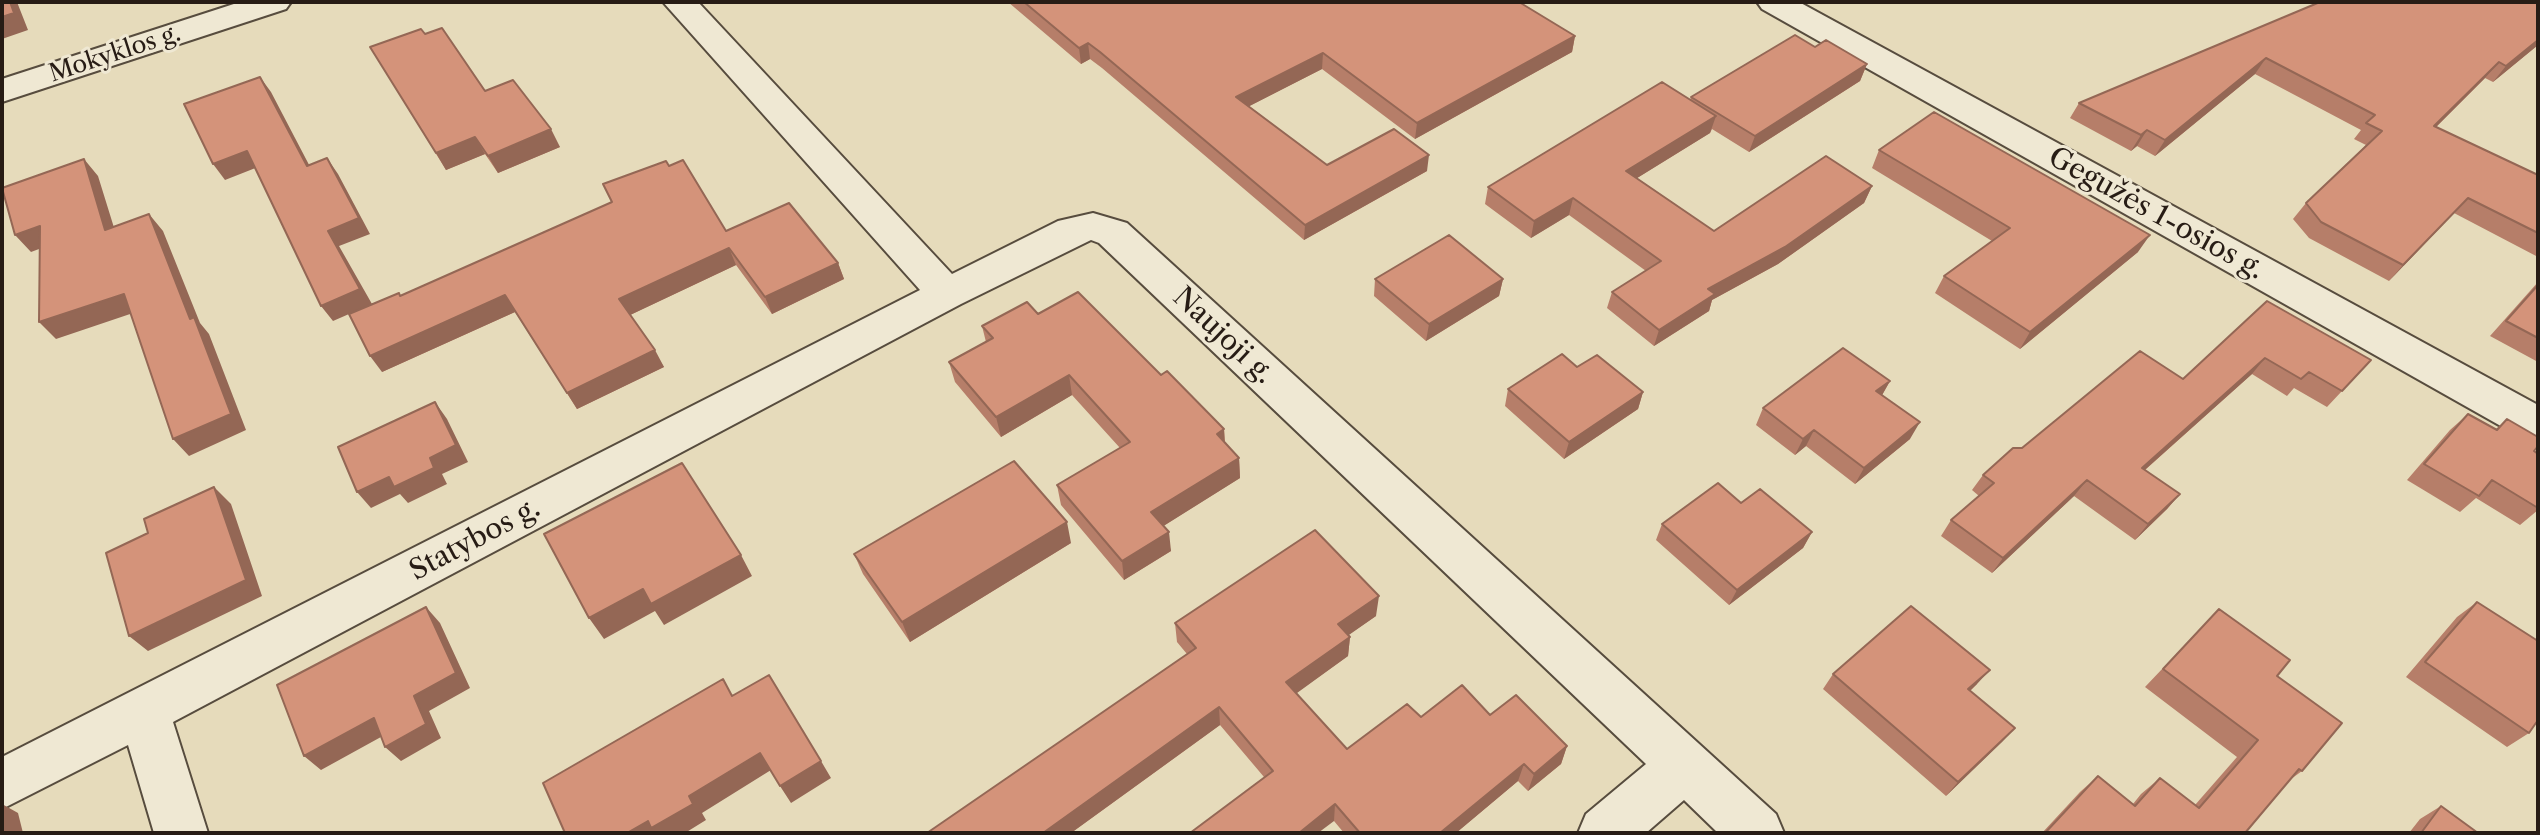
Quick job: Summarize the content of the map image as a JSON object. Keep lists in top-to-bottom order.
{
  "streets": {
    "street": [
      "Mokyklos g.",
      "Gegužės 1-osios g.",
      "Naujoji g.",
      "Statybos g."
    ]
  },
  "crossings": [
    ["Naujoji g.", "Statybos g."]
  ]
}
